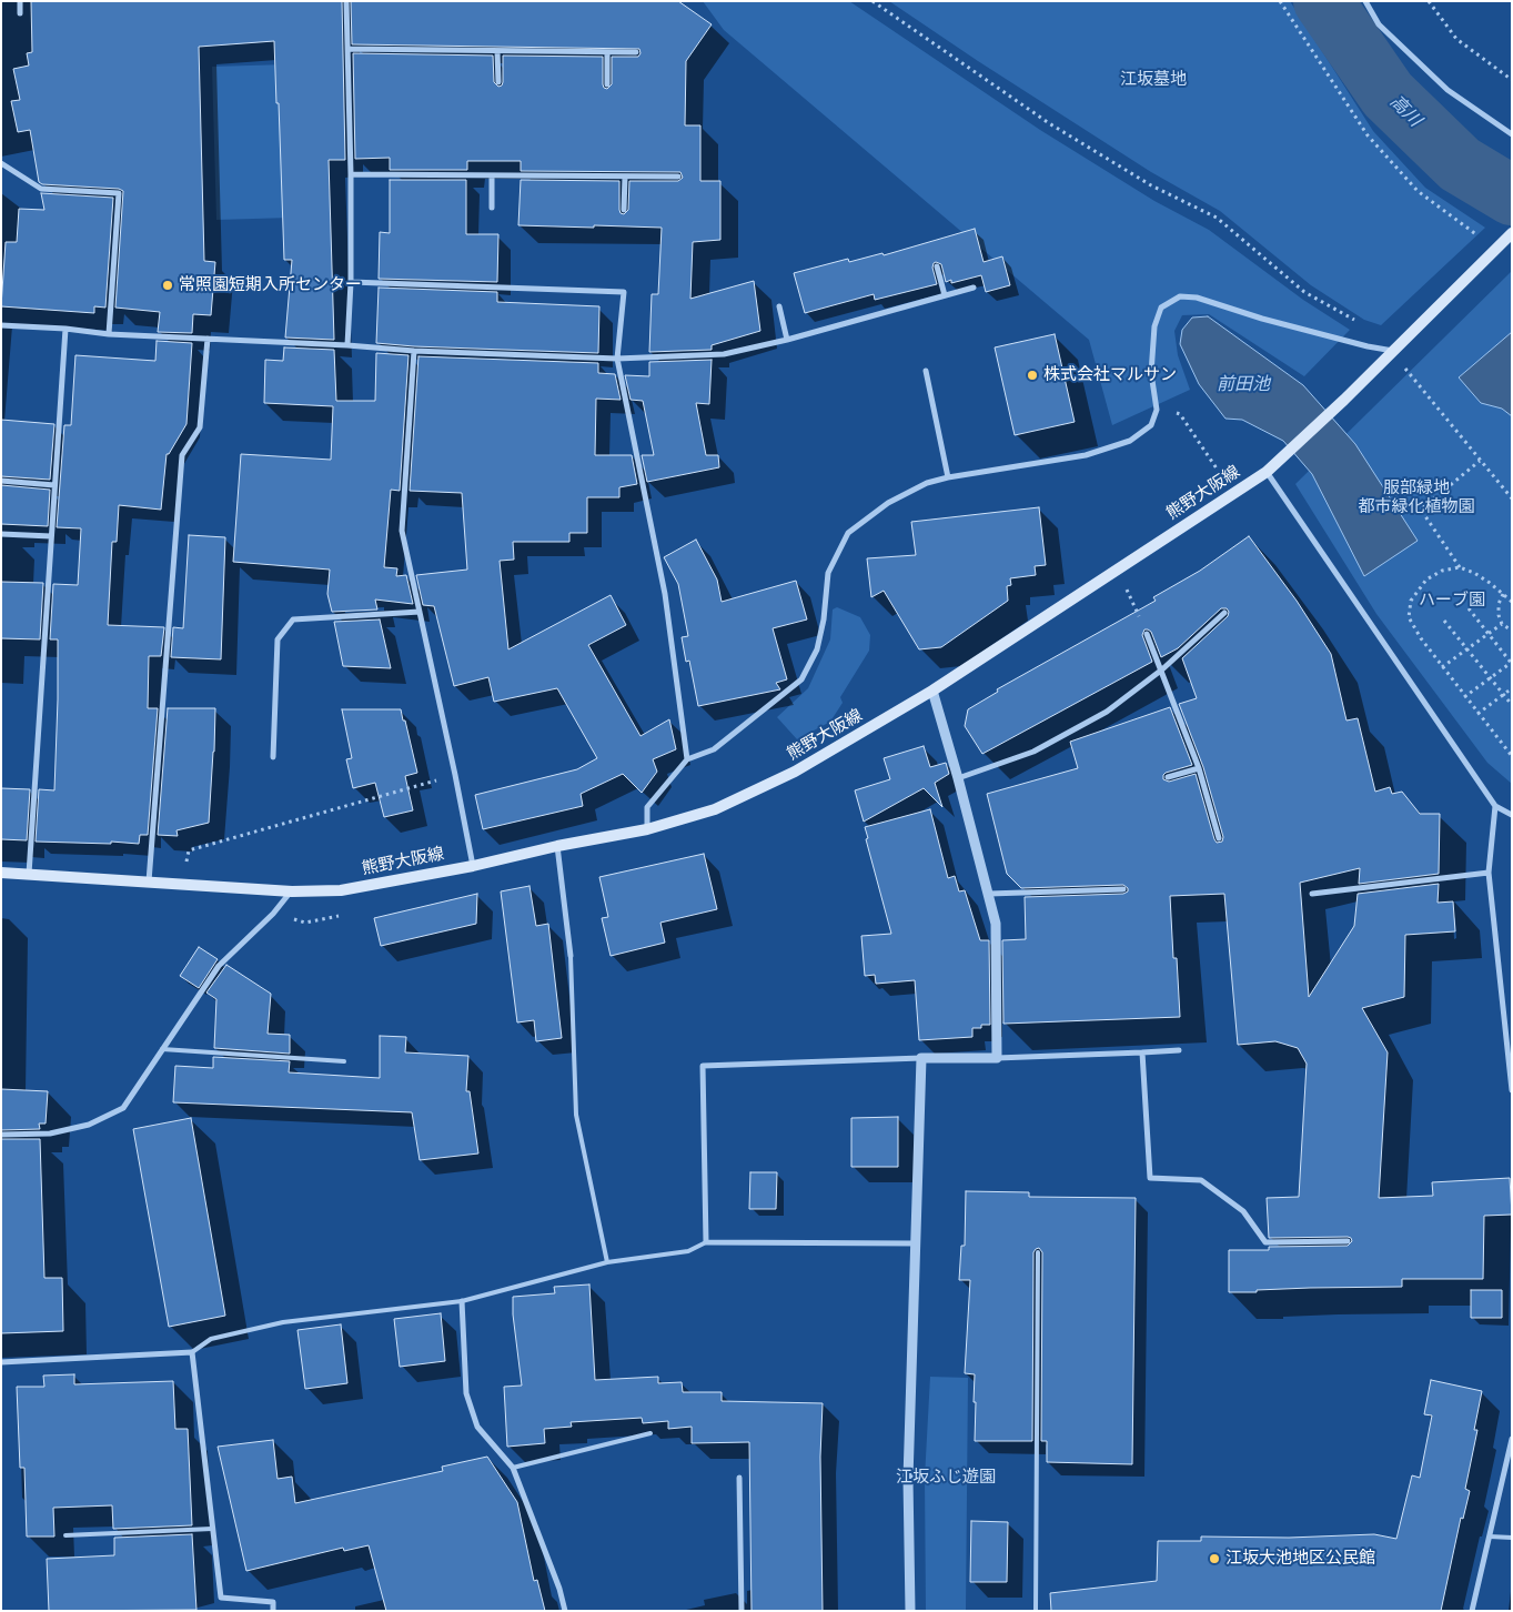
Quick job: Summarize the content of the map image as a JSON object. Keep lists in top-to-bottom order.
{
  "streets": {
    "main road": ["熊野大阪線"]
  },
  "water": ["高川", "前田池"],
  "parks": [
    "江坂墓地",
    "服部緑地 都市緑化植物園",
    "ハーブ園",
    "江坂ふじ遊園"
  ],
  "places": ["常照園短期入所センター", "株式会社マルサン", "江坂大池地区公民館"]
}
